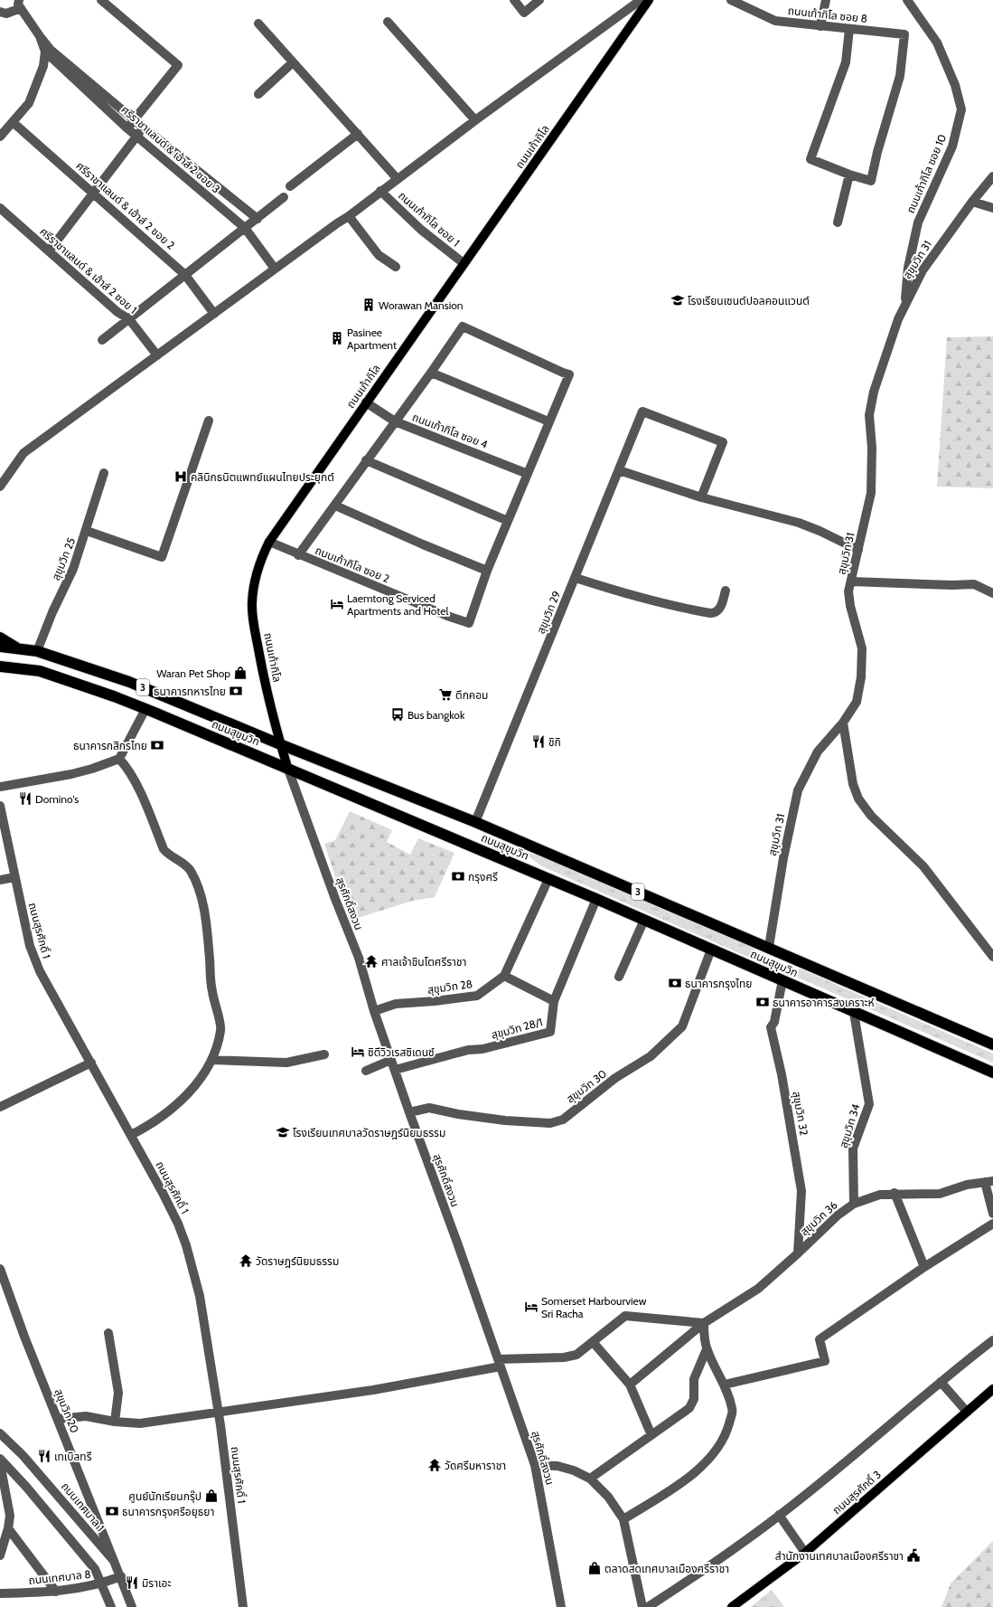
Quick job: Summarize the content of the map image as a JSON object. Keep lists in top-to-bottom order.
{
  "streets": {
    "highway": ["3", "ถนนสุขุมวิท"],
    "main road": ["ถนนเก้ากิโล", "ถนนสุรศักดิ์ 3"],
    "street": [
      "ถนนเก้ากิโล ซอย 8",
      "ศรีราชาแลนด์ & เฮ้าส์ 2 ซอย 3",
      "ถนนเก้ากิโล ซอย 10",
      "ศรีราชาแลนด์ & เฮ้าส์ 2 ซอย 2",
      "ถนนเก้ากิโล ซอย 1",
      "สุขุมวิท 31",
      "ศรีราชาแลนด์ & เฮ้าส์ 2 ซอย 1",
      "ถนนเก้ากิโล ซอย 4",
      "สุขุมวิท 25",
      "ถนนเก้ากิโล ซอย 2",
      "สุขุมวิท 29",
      "สุรศักดิ์สงวน",
      "ถนนสุรศักดิ์ 1",
      "สุขุมวิท 28",
      "สุขุมวิท 28/1",
      "สุขุมวิท 30",
      "สุขุมวิท 32",
      "สุขุมวิท 34",
      "สุขุมวิท 36",
      "สุขุมวิท 20",
      "ถนนเทศบาล 1",
      "ถนนเทศบาล 8"
    ]
  },
  "crossings": [
    ["ถนนเก้ากิโล", "ถนนเก้ากิโล ซอย 1"],
    ["ถนนเก้ากิโล", "ถนนเก้ากิโล ซอย 4"],
    ["ถนนเก้ากิโล", "ถนนเก้ากิโล ซอย 2"],
    ["ถนนเก้ากิโล", "ถนนสุขุมวิท"],
    ["ถนนเก้ากิโล", "สุรศักดิ์สงวน"],
    ["ถนนเก้ากิโล ซอย 10", "สุขุมวิท 31"],
    ["สุขุมวิท 31", "ถนนสุขุมวิท"],
    ["สุขุมวิท 25", "ถนนสุขุมวิท"],
    ["สุขุมวิท 29", "ถนนสุขุมวิท"],
    ["ถนนสุขุมวิท", "สุรศักดิ์สงวน"],
    ["ถนนสุขุมวิท", "สุขุมวิท 28"],
    ["ถนนสุขุมวิท", "สุขุมวิท 28/1"],
    ["ถนนสุขุมวิท", "สุขุมวิท 30"],
    ["ถนนสุขุมวิท", "สุขุมวิท 32"],
    ["ถนนสุขุมวิท", "สุขุมวิท 34"],
    ["สุรศักดิ์สงวน", "สุขุมวิท 28"],
    ["สุรศักดิ์สงวน", "สุขุมวิท 28/1"],
    ["สุรศักดิ์สงวน", "สุขุมวิท 30"],
    ["สุขุมวิท 32", "สุขุมวิท 36"],
    ["สุขุมวิท 34", "สุขุมวิท 36"],
    ["สุขุมวิท 20", "ถนนเทศบาล 1"],
    ["ถนนเทศบาล 1", "ถนนเทศบาล 8"]
  ],
  "places": {
    "school or university": ["โรงเรียนเซนต์ปอลคอนแวนต์", "โรงเรียนเทศบาลวัดราษฎร์นิยมธรรม"],
    "building": ["Worawan Mansion", "Pasinee Apartment"],
    "hospital": ["คลินิกธนิตแพทย์แผนไทยประยุกต์"],
    "hotel": ["Laemtong Serviced Apartments and Hotel", "ซิตีวิวเรสซิเดนซ์", "Somerset Harbourview Sri Racha"],
    "shop": ["Waran Pet Shop", "ศูนย์นักเรียนกรุ๊ป", "ตลาดสดเทศบาลเมืองศรีราชา"],
    "bank": [
      "ธนาคารทหารไทย",
      "ธนาคารกสิกรไทย",
      "กรุงศรี",
      "ธนาคารกรุงไทย",
      "ธนาคารอาคารสงเคราะห์",
      "ธนาคารกรุงศรีอยุธยา"
    ],
    "supermarket": ["ตึกคอม"],
    "bus stop": ["Bus bangkok"],
    "restaurant": [
      "ชิกิ",
      "Domino's",
      "เทเบิลทรี",
      "มิราเอะ"
    ],
    "temple": ["ศาลเจ้าชินโตศรีราชา", "วัดราษฎร์นิยมธรรม", "วัดศรีมหาราชา"],
    "public building": ["สำนักงานเทศบาลเมืองศรีราชา"]
  }
}
